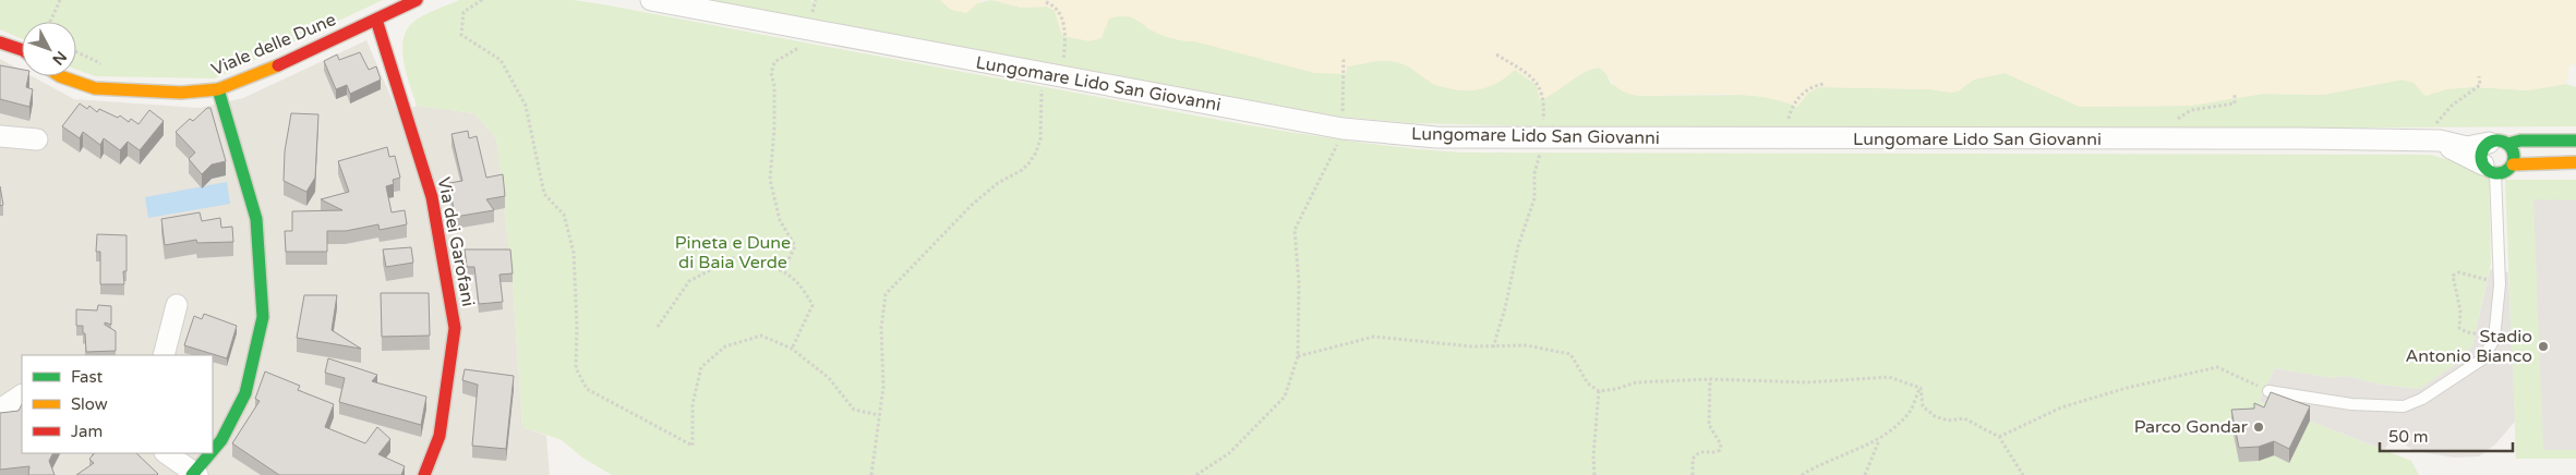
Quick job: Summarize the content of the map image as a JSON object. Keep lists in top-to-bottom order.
{
  "streets": {
    "street": ["Viale delle Dune", "Lungomare Lido San Giovanni", "Via dei Garofani"]
  },
  "crossings": [
    ["Viale delle Dune", "Via dei Garofani"]
  ],
  "parks": ["Pineta e Dune di Baia Verde"],
  "places": ["Stadio Antonio Bianco", "Parco Gondar"],
  "legend": ["Fast", "Slow", "Jam"],
  "scale_bar": "50 m",
  "north": "bottom right"
}
